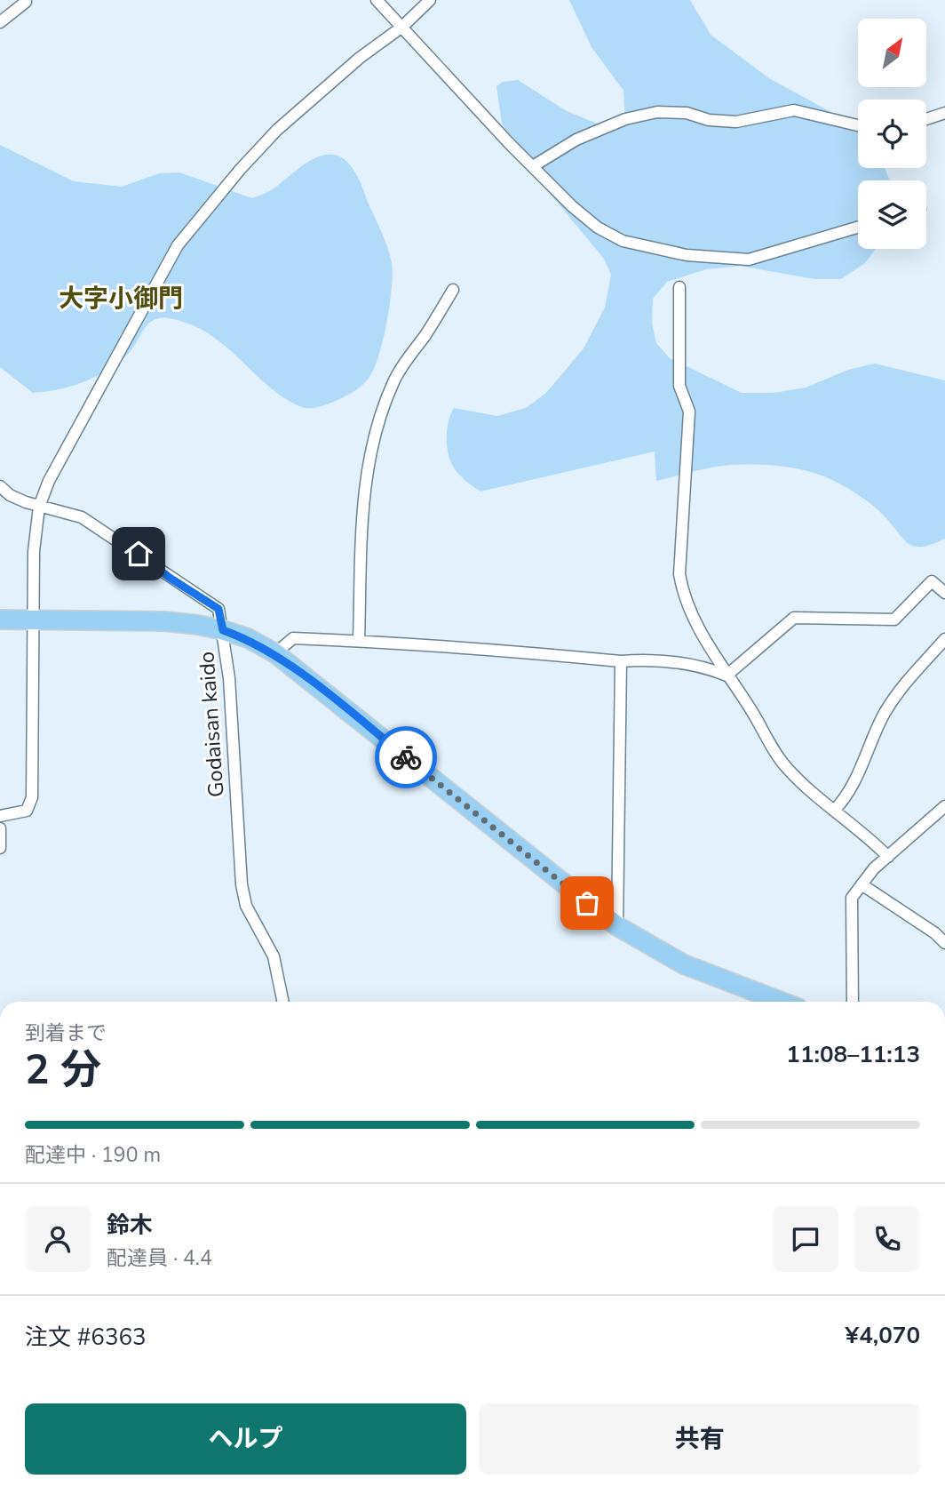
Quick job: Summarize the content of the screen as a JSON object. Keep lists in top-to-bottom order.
{
  "streets": {
    "street": ["Godaisan kaido"]
  },
  "districts": ["大字小御門"],
  "north": "top right",
  "page": {
    "heading": ["2 分", "到着まで", "11:08–11:13"],
    "panel": [
      "鈴木",
      "配達員 · 4.4",
      "注文 #6363",
      "¥4,070"
    ],
    "bar": "配達中 · 190 m",
    "buttons": ["ヘルプ", "共有"]
  }
}
